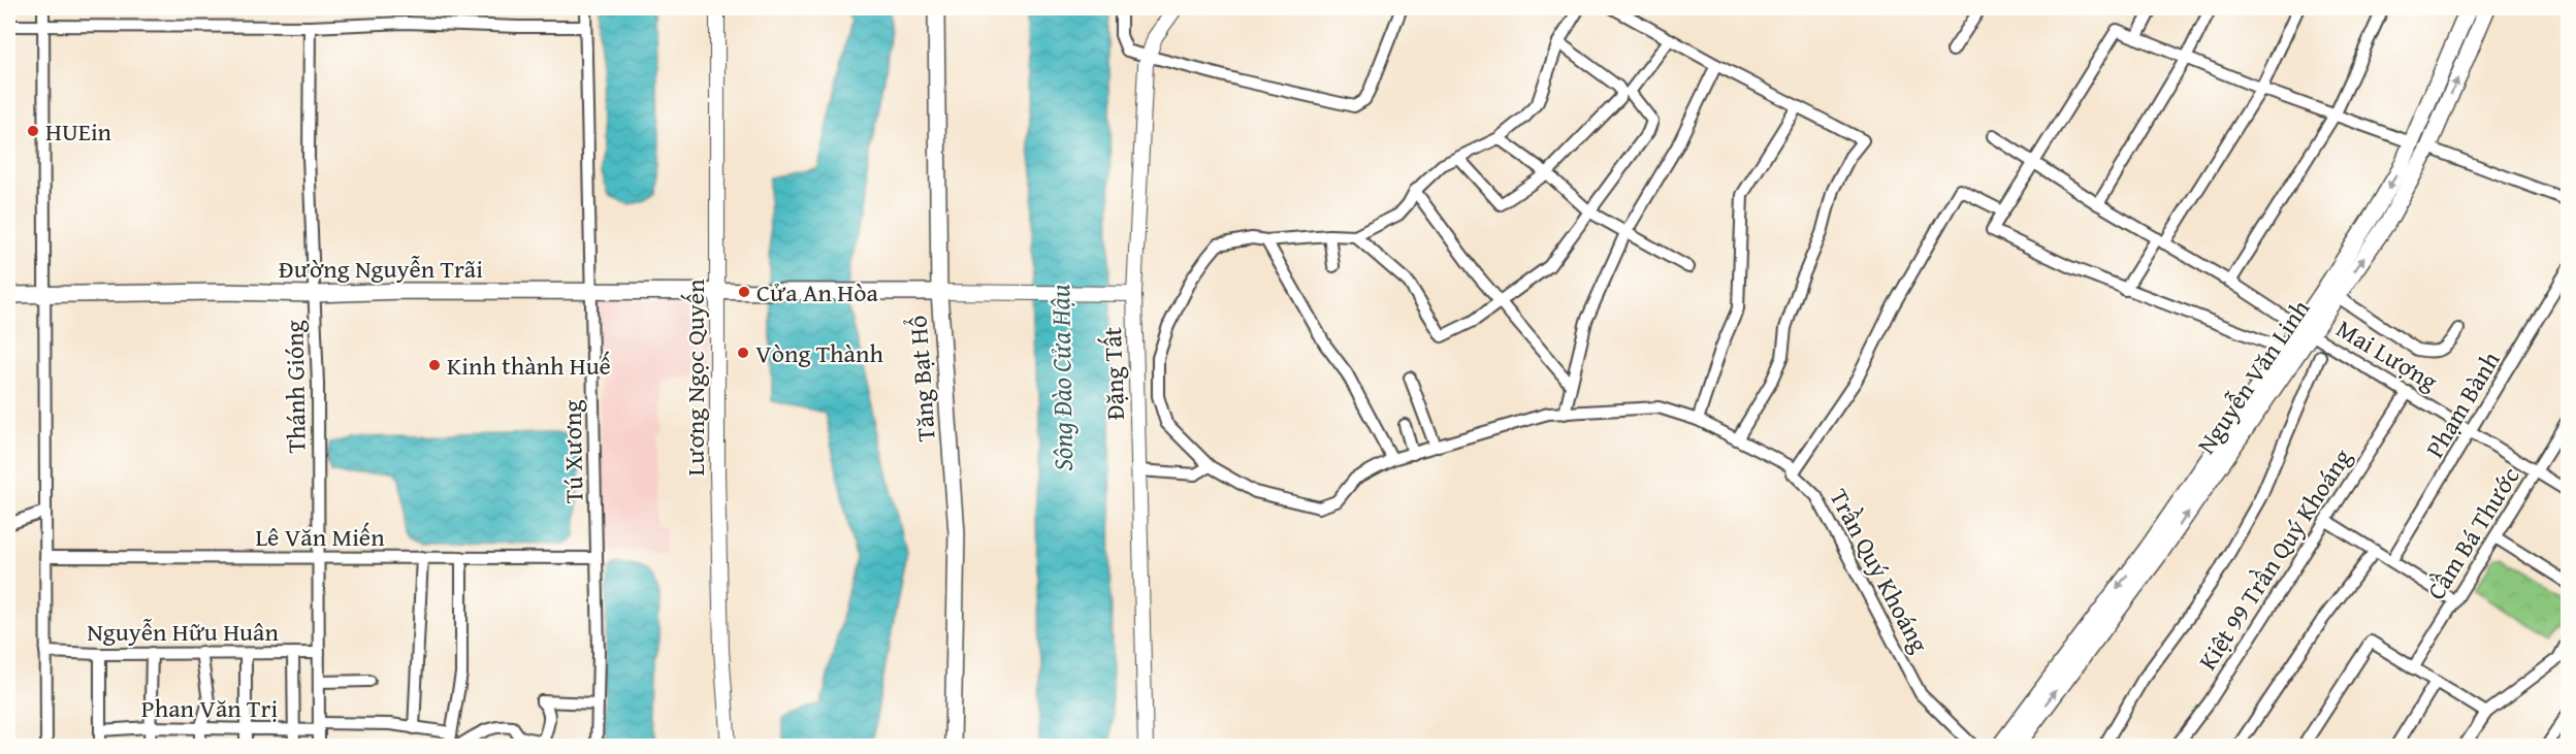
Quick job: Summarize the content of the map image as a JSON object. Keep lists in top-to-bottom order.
{
  "streets": {
    "main road": ["Đường Nguyễn Trãi", "Nguyễn Văn Linh", "Tăng Bạt Hổ"],
    "street": [
      "Mai Lượng",
      "Đặng Tất",
      "Lương Ngọc Quyến",
      "Thánh Gióng",
      "Phạm Bành",
      "Tú Xương",
      "Cầm Bá Thước",
      "Lê Văn Miến",
      "Kiệt 99 Trần Quý Khoáng",
      "Trần Quý Khoáng",
      "Nguyễn Hữu Huân",
      "Phan Văn Trị"
    ]
  },
  "crossings": [
    ["Đường Nguyễn Trãi", "Lương Ngọc Quyến"],
    ["Đường Nguyễn Trãi", "Tăng Bạt Hổ"],
    ["Đường Nguyễn Trãi", "Thánh Gióng"],
    ["Đường Nguyễn Trãi", "Tú Xương"],
    ["Mai Lượng", "Nguyễn Văn Linh"],
    ["Mai Lượng", "Phạm Bành"],
    ["Mai Lượng", "Cầm Bá Thước"],
    ["Mai Lượng", "Kiệt 99 Trần Quý Khoáng"],
    ["Thánh Gióng", "Lê Văn Miến"],
    ["Thánh Gióng", "Nguyễn Hữu Huân"],
    ["Thánh Gióng", "Phan Văn Trị"],
    ["Tú Xương", "Lê Văn Miến"]
  ],
  "water": ["Sông Đào Cửa Hậu"],
  "places": [
    "HUEin",
    "Cửa An Hòa",
    "Vòng Thành",
    "Kinh thành Huế"
  ]
}
